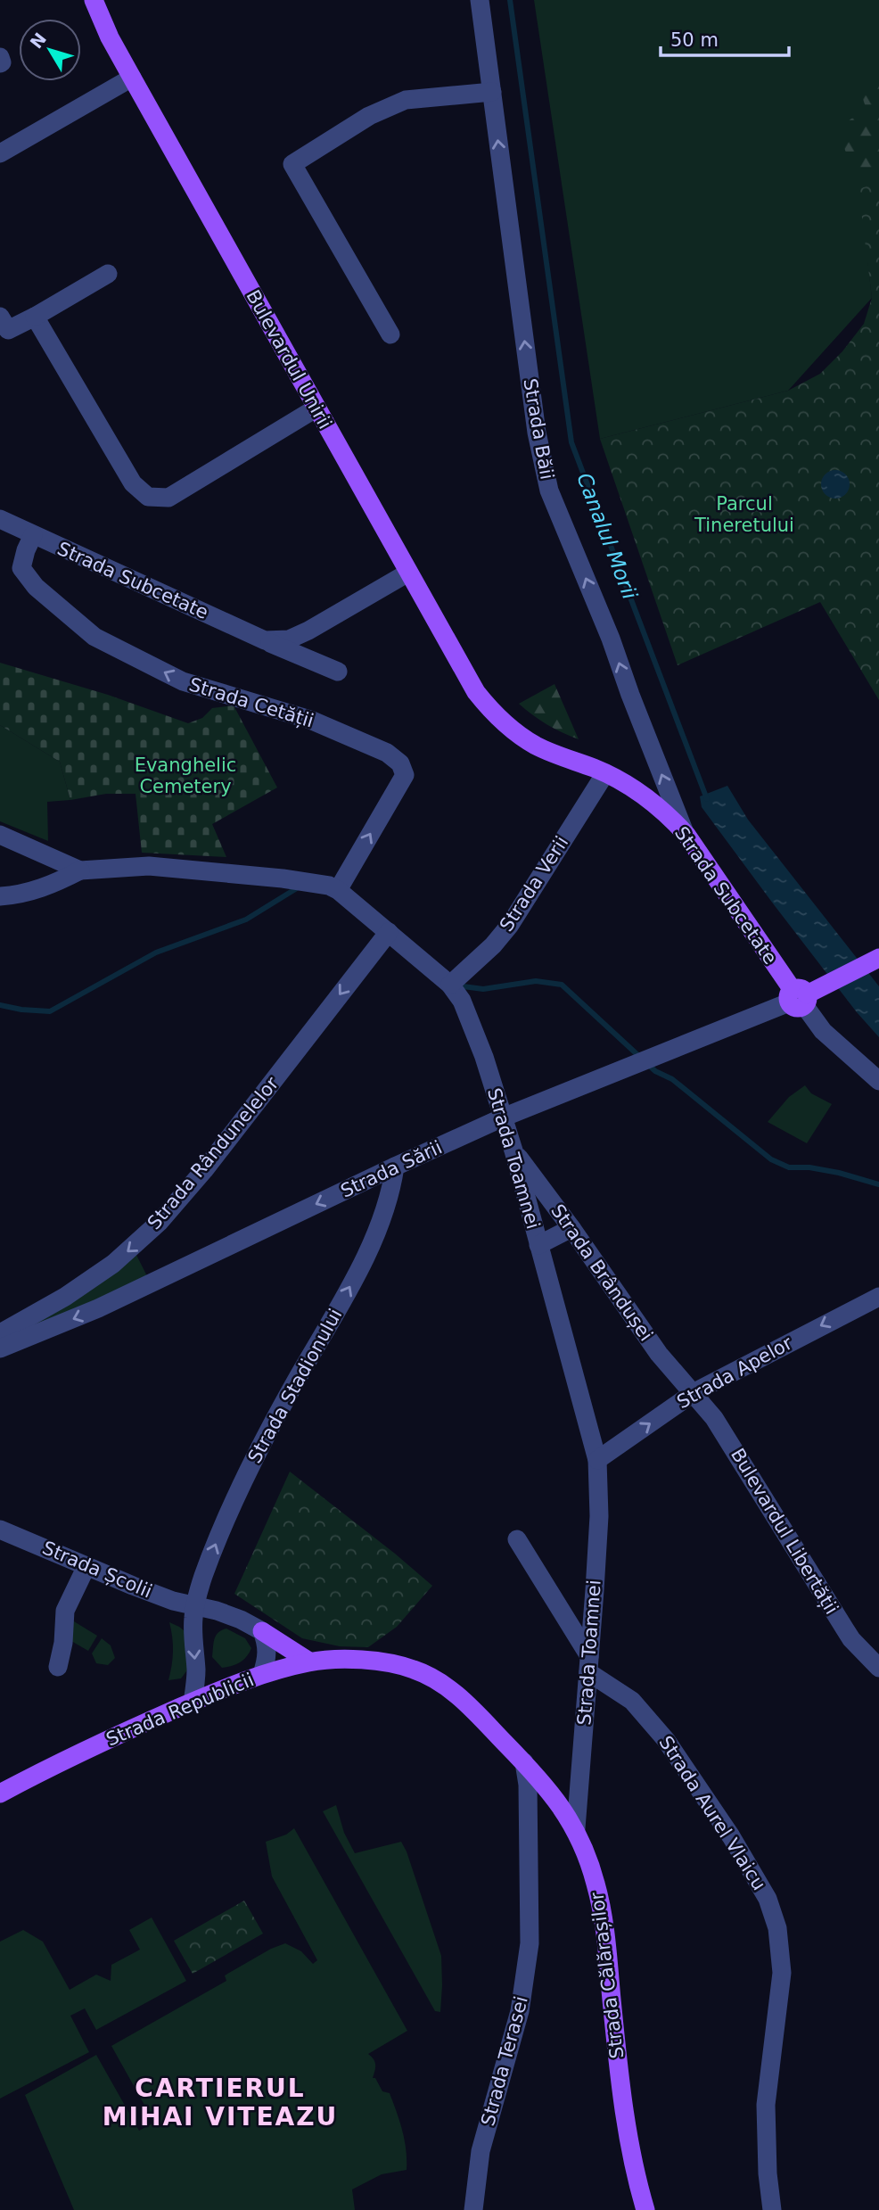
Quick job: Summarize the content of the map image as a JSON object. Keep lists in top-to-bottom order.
{
  "streets": {
    "main road": [
      "Bulevardul Unirii",
      "Strada Subcetate",
      "Strada Sării",
      "Strada Republicii",
      "Strada Călărașilor"
    ],
    "street": [
      "Strada Băii",
      "Strada Cetății",
      "Strada Verii",
      "Strada Rândunelelor",
      "Strada Toamnei",
      "Strada Brândușei",
      "Strada Apelor",
      "Strada Stadionului",
      "Bulevardul Libertății",
      "Strada Școlii",
      "Strada Aurel Vlaicu",
      "Strada Terasei"
    ]
  },
  "crossings": [
    ["Bulevardul Unirii", "Strada Subcetate"],
    ["Strada Băii", "Strada Subcetate"],
    ["Strada Subcetate", "Strada Cetății"],
    ["Strada Subcetate", "Strada Verii"],
    ["Strada Subcetate", "Strada Sării"],
    ["Strada Cetății", "Strada Toamnei"],
    ["Strada Verii", "Strada Toamnei"],
    ["Strada Rândunelelor", "Strada Toamnei"],
    ["Strada Toamnei", "Strada Sării"],
    ["Strada Toamnei", "Strada Brândușei"],
    ["Strada Toamnei", "Strada Apelor"],
    ["Strada Toamnei", "Strada Aurel Vlaicu"],
    ["Strada Toamnei", "Strada Călărașilor"],
    ["Strada Sării", "Strada Stadionului"],
    ["Strada Brândușei", "Strada Apelor"],
    ["Strada Brândușei", "Bulevardul Libertății"],
    ["Strada Apelor", "Bulevardul Libertății"],
    ["Strada Stadionului", "Strada Școlii"],
    ["Strada Republicii", "Strada Călărașilor"],
    ["Strada Călărașilor", "Strada Terasei"]
  ],
  "one_way": [
    "Strada Băii",
    "Strada Rândunelelor",
    "Strada Sării",
    "Strada Stadionului"
  ],
  "districts": ["CARTIERUL MIHAI VITEAZU"],
  "water": ["Canalul Morii"],
  "parks": ["Parcul Tineretului", "Evanghelic Cemetery"],
  "scale_bar": "50 m",
  "north": "top left"
}
